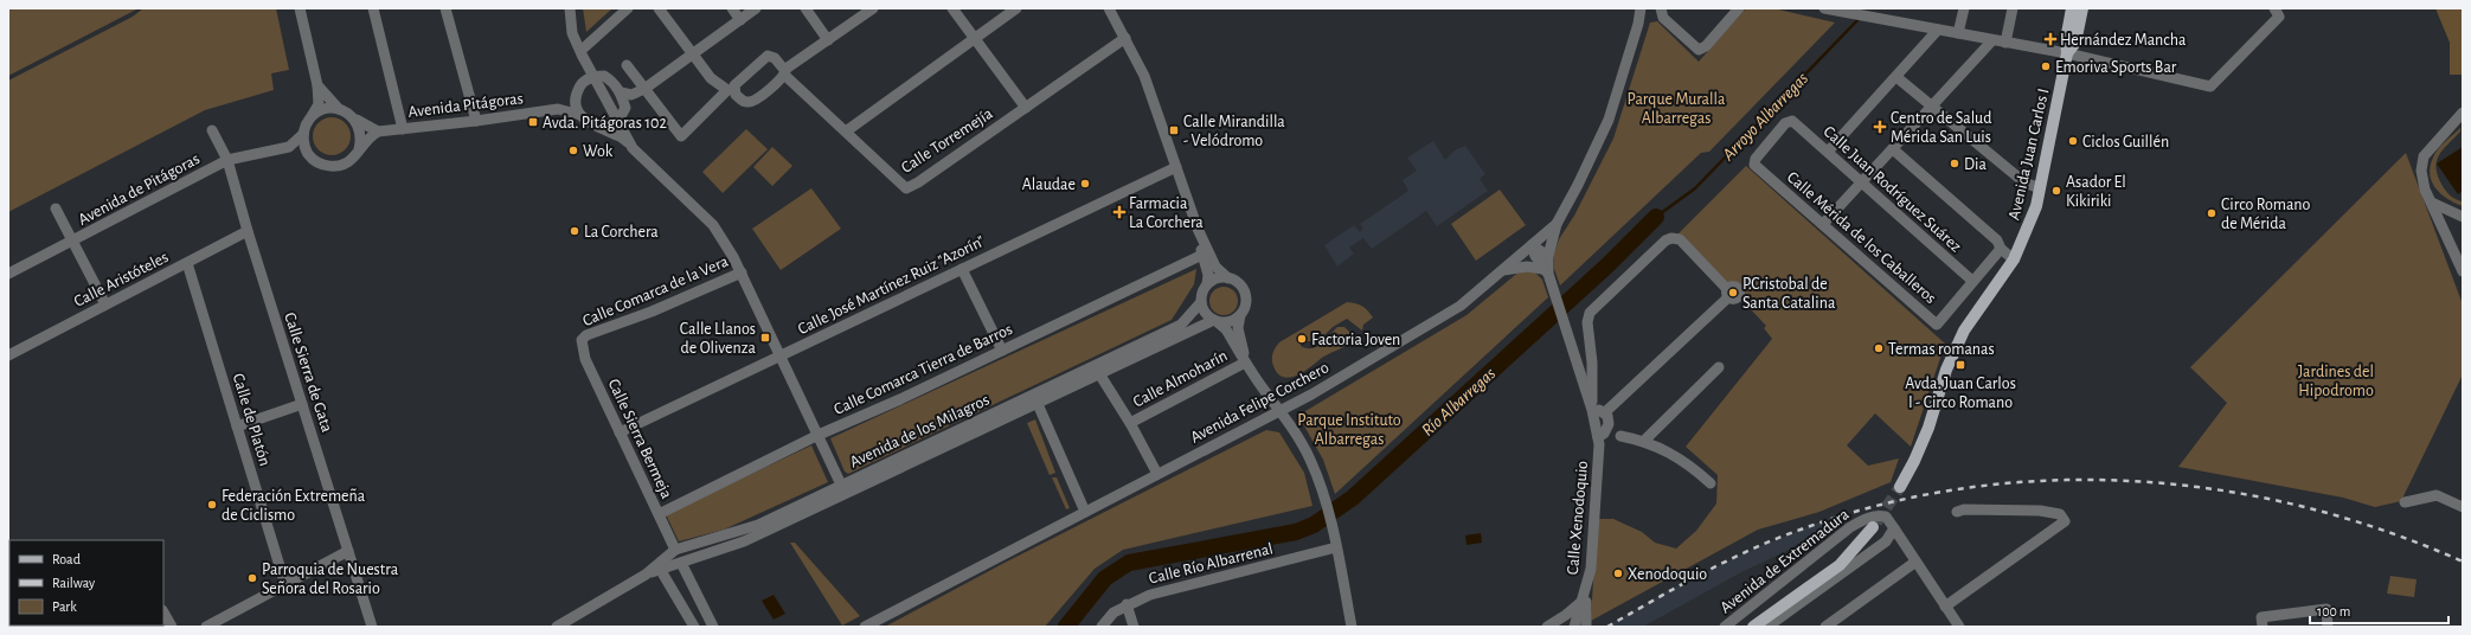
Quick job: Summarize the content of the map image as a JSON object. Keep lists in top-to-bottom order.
{
  "streets": {
    "main road": ["Avenida Juan Carlos I", "Avenida de Extremadura"],
    "street": [
      "Avenida Pitágoras",
      "Calle Torremejía",
      "Avenida de Pitágoras",
      "Calle Juan Rodríguez Suárez",
      "Calle Mérida de los Caballeros",
      "Calle Aristóteles",
      "Calle José Martínez Ruiz \"Azorín\"",
      "Calle Comarca de la Vera",
      "Calle Comarca Tierra de Barros",
      "Calle Sierra de Gata",
      "Calle Almoharín",
      "Avenida Felipe Corchero",
      "Calle de Platón",
      "Avenida de los Milagros",
      "Calle Sierra Bermeja",
      "Calle Xenodoquio",
      "Calle Río Albarrenal"
    ]
  },
  "crossings": [
    ["Avenida de Pitágoras", "Calle Sierra de Gata"],
    ["Calle Juan Rodríguez Suárez", "Calle Mérida de los Caballeros"],
    ["Calle Aristóteles", "Calle Sierra de Gata"],
    ["Calle Aristóteles", "Calle de Platón"],
    ["Calle José Martínez Ruiz \"Azorín\"", "Calle Sierra Bermeja"],
    ["Calle Comarca de la Vera", "Calle Sierra Bermeja"],
    ["Calle Comarca Tierra de Barros", "Calle Sierra Bermeja"],
    ["Avenida de los Milagros", "Calle Sierra Bermeja"]
  ],
  "water": ["Arroyo Albarregas", "Río Albarregas"],
  "parks": ["Parque Muralla Albarregas", "Jardines del Hipodromo", "Parque Instituto Albarregas"],
  "places": {
    "health": ["Hernández Mancha", "Centro de Salud Mérida San Luis", "Farmacia La Corchera"],
    "other": [
      "Emoriva Sports Bar",
      "Ciclos Guillén",
      "Wok",
      "Dia",
      "Alaudae",
      "Asador El Kikiriki",
      "Circo Romano de Mérida",
      "La Corchera",
      "P.Cristobal de Santa Catalina",
      "Factoria Joven",
      "Termas romanas",
      "Federación Extremeña de Ciclismo",
      "Xenodoquio",
      "Parroquia de Nuestra Señora del Rosario"
    ],
    "transit": [
      "Avda. Pitágoras 102",
      "Calle Mirandilla - Velódromo",
      "Calle Llanos de Olivenza",
      "Avda. Juan Carlos I - Circo Romano"
    ]
  },
  "legend": ["Road", "Railway", "Park"],
  "scale_bar": "100 m"
}
